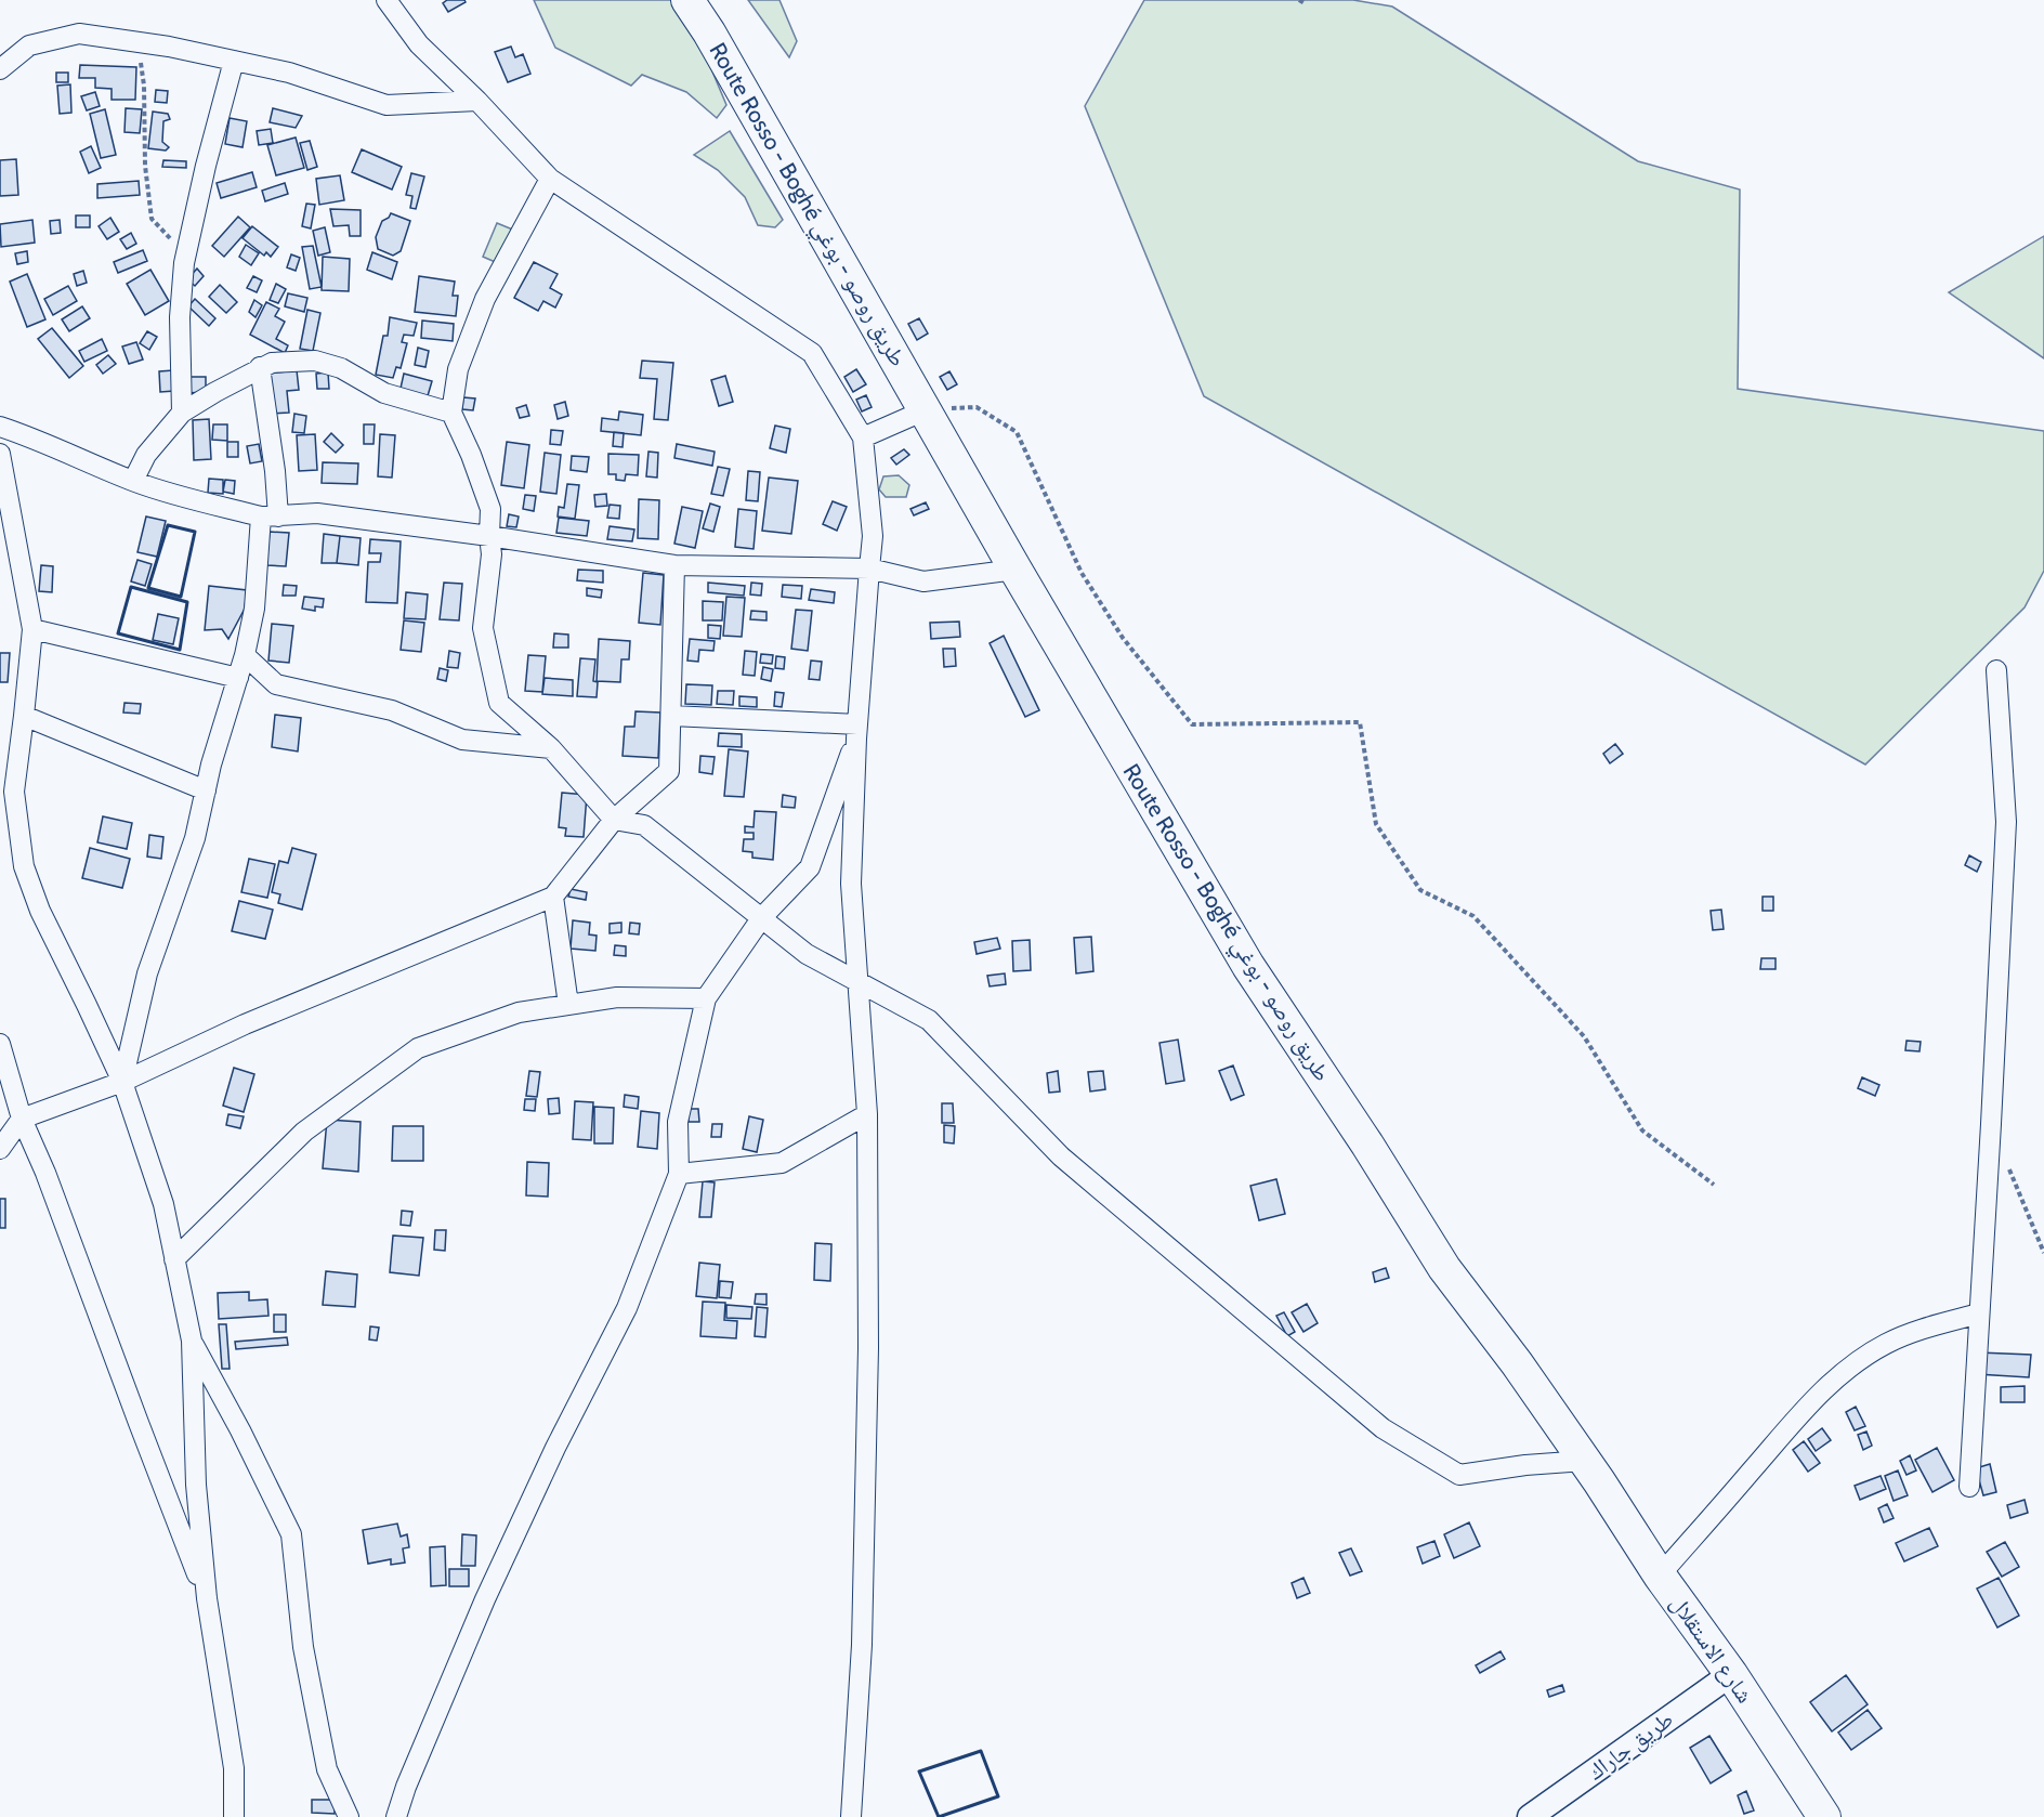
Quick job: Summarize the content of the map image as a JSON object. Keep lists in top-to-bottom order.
{
  "streets": {
    "highway": ["Route Rosso - Boghé طريق روصو - بوغي", "شارع الاستقلال"],
    "street": ["طريق جاراك"]
  },
  "crossings": [
    ["Route Rosso - Boghé طريق روصو - بوغي", "شارع الاستقلال"],
    ["شارع الاستقلال", "طريق جاراك"]
  ]
}
